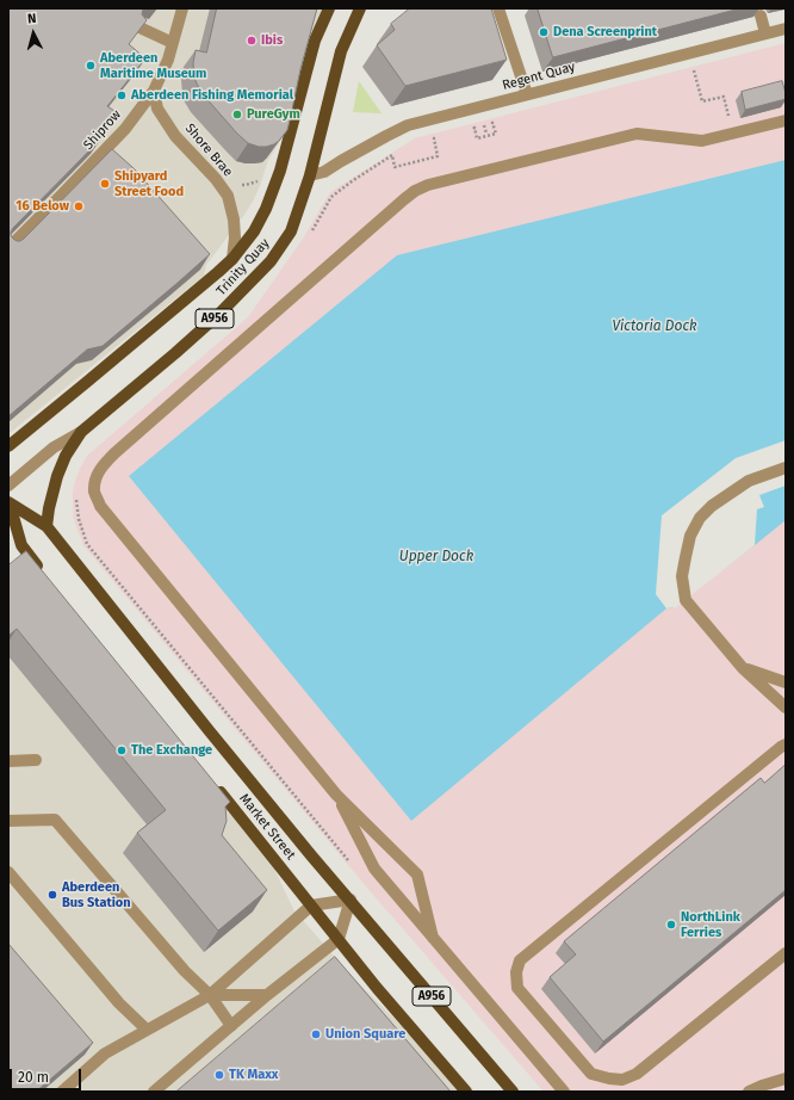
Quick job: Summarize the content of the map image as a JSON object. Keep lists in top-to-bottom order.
{
  "streets": {
    "main road": ["Trinity Quay", "A956", "Market Street"],
    "street": ["Regent Quay", "Shiprow", "Shore Brae"]
  },
  "crossings": [
    ["Regent Quay", "Trinity Quay"],
    ["Regent Quay", "A956"],
    ["Shiprow", "Shore Brae"],
    ["Shore Brae", "Trinity Quay"],
    ["Shore Brae", "A956"],
    ["Trinity Quay", "A956"]
  ],
  "water": ["Victoria Dock", "Upper Dock"],
  "places": [
    "Dena Screenprint",
    "Ibis",
    "Aberdeen Maritime Museum",
    "Aberdeen Fishing Memorial",
    "PureGym",
    "Shipyard Street Food",
    "16 Below",
    "The Exchange",
    "Aberdeen Bus Station",
    "NorthLink Ferries",
    "Union Square",
    "TK Maxx"
  ],
  "scale_bar": "20 m",
  "north": "top"
}
